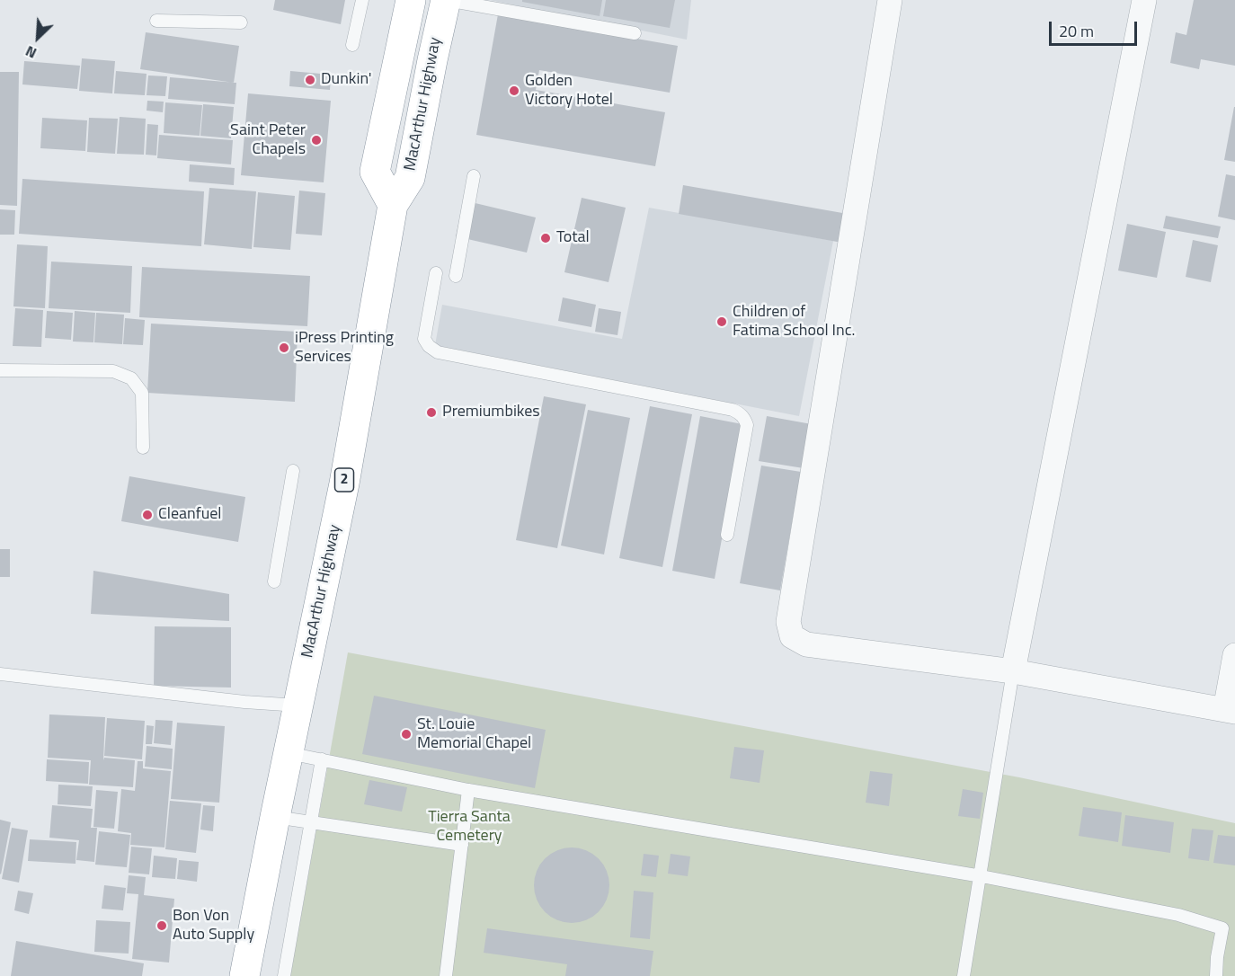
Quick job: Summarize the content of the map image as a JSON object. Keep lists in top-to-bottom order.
{
  "streets": {
    "highway": ["MacArthur Highway", "2"]
  },
  "parks": ["Tierra Santa Cemetery"],
  "places": [
    "Dunkin'",
    "Golden Victory Hotel",
    "Saint Peter Chapels",
    "Total",
    "Children of Fatima School Inc.",
    "iPress Printing Services",
    "Premiumbikes",
    "Cleanfuel",
    "St. Louie Memorial Chapel",
    "Bon Von Auto Supply"
  ],
  "scale_bar": "20 m",
  "north": "bottom left"
}
